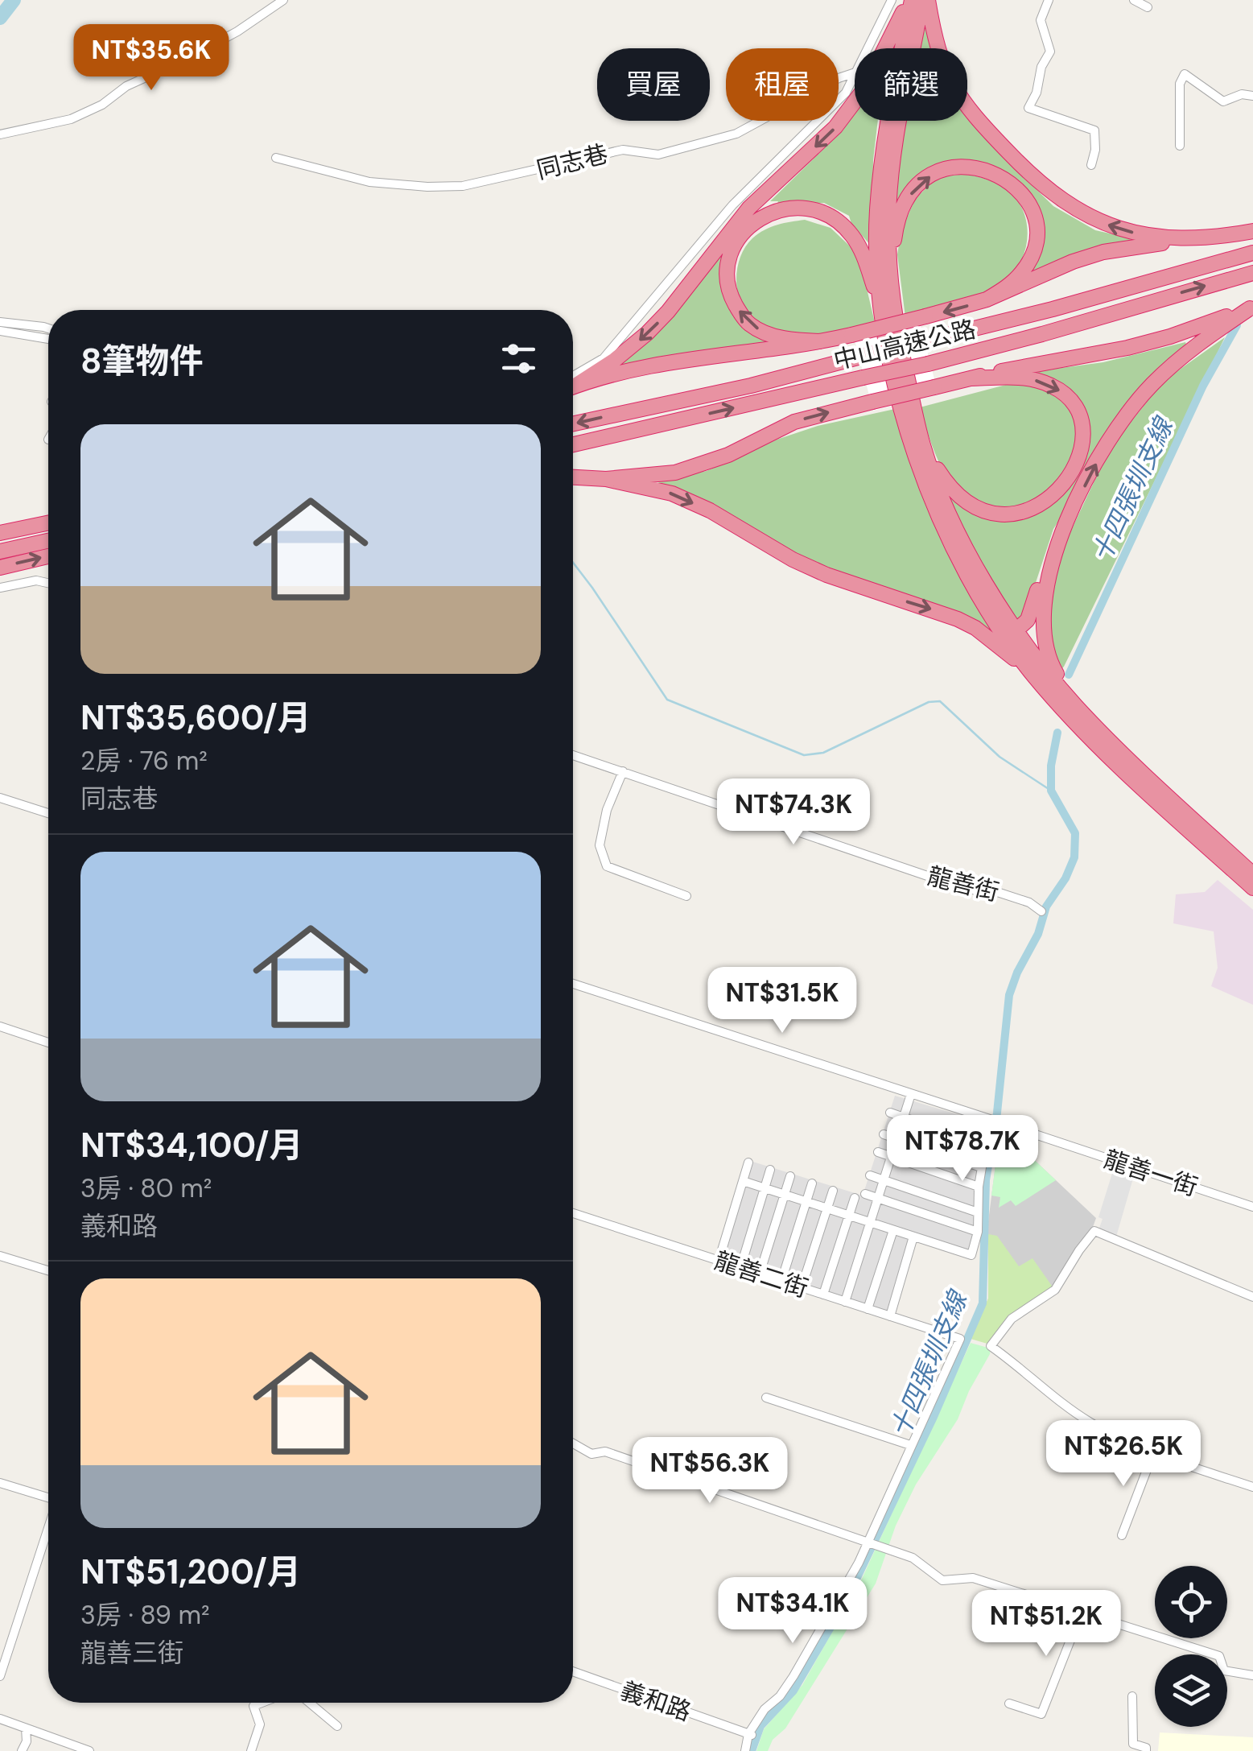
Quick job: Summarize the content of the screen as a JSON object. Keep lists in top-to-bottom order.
{
  "streets": {
    "highway": ["中山高速公路"],
    "street": [
      "同志巷",
      "龍善街",
      "龍善一街",
      "龍善二街",
      "義和路"
    ]
  },
  "water": ["十四張圳支線"],
  "page": {
    "price": [
      "NT$35.6K",
      "NT$74.3K",
      "NT$31.5K",
      "NT$78.7K",
      "NT$26.5K",
      "NT$56.3K",
      "NT$34.1K",
      "NT$51.2K"
    ],
    "chip": ["買屋", "租屋", "篩選"],
    "heading": "8筆物件",
    "list": [
      {
        "name": "NT$35,600/月",
        "note": "2房 · 76 m² · 同志巷"
      },
      {
        "name": "NT$34,100/月",
        "note": "3房 · 80 m² · 義和路"
      },
      {
        "name": "NT$51,200/月",
        "note": "3房 · 89 m² · 龍善三街"
      }
    ]
  }
}
